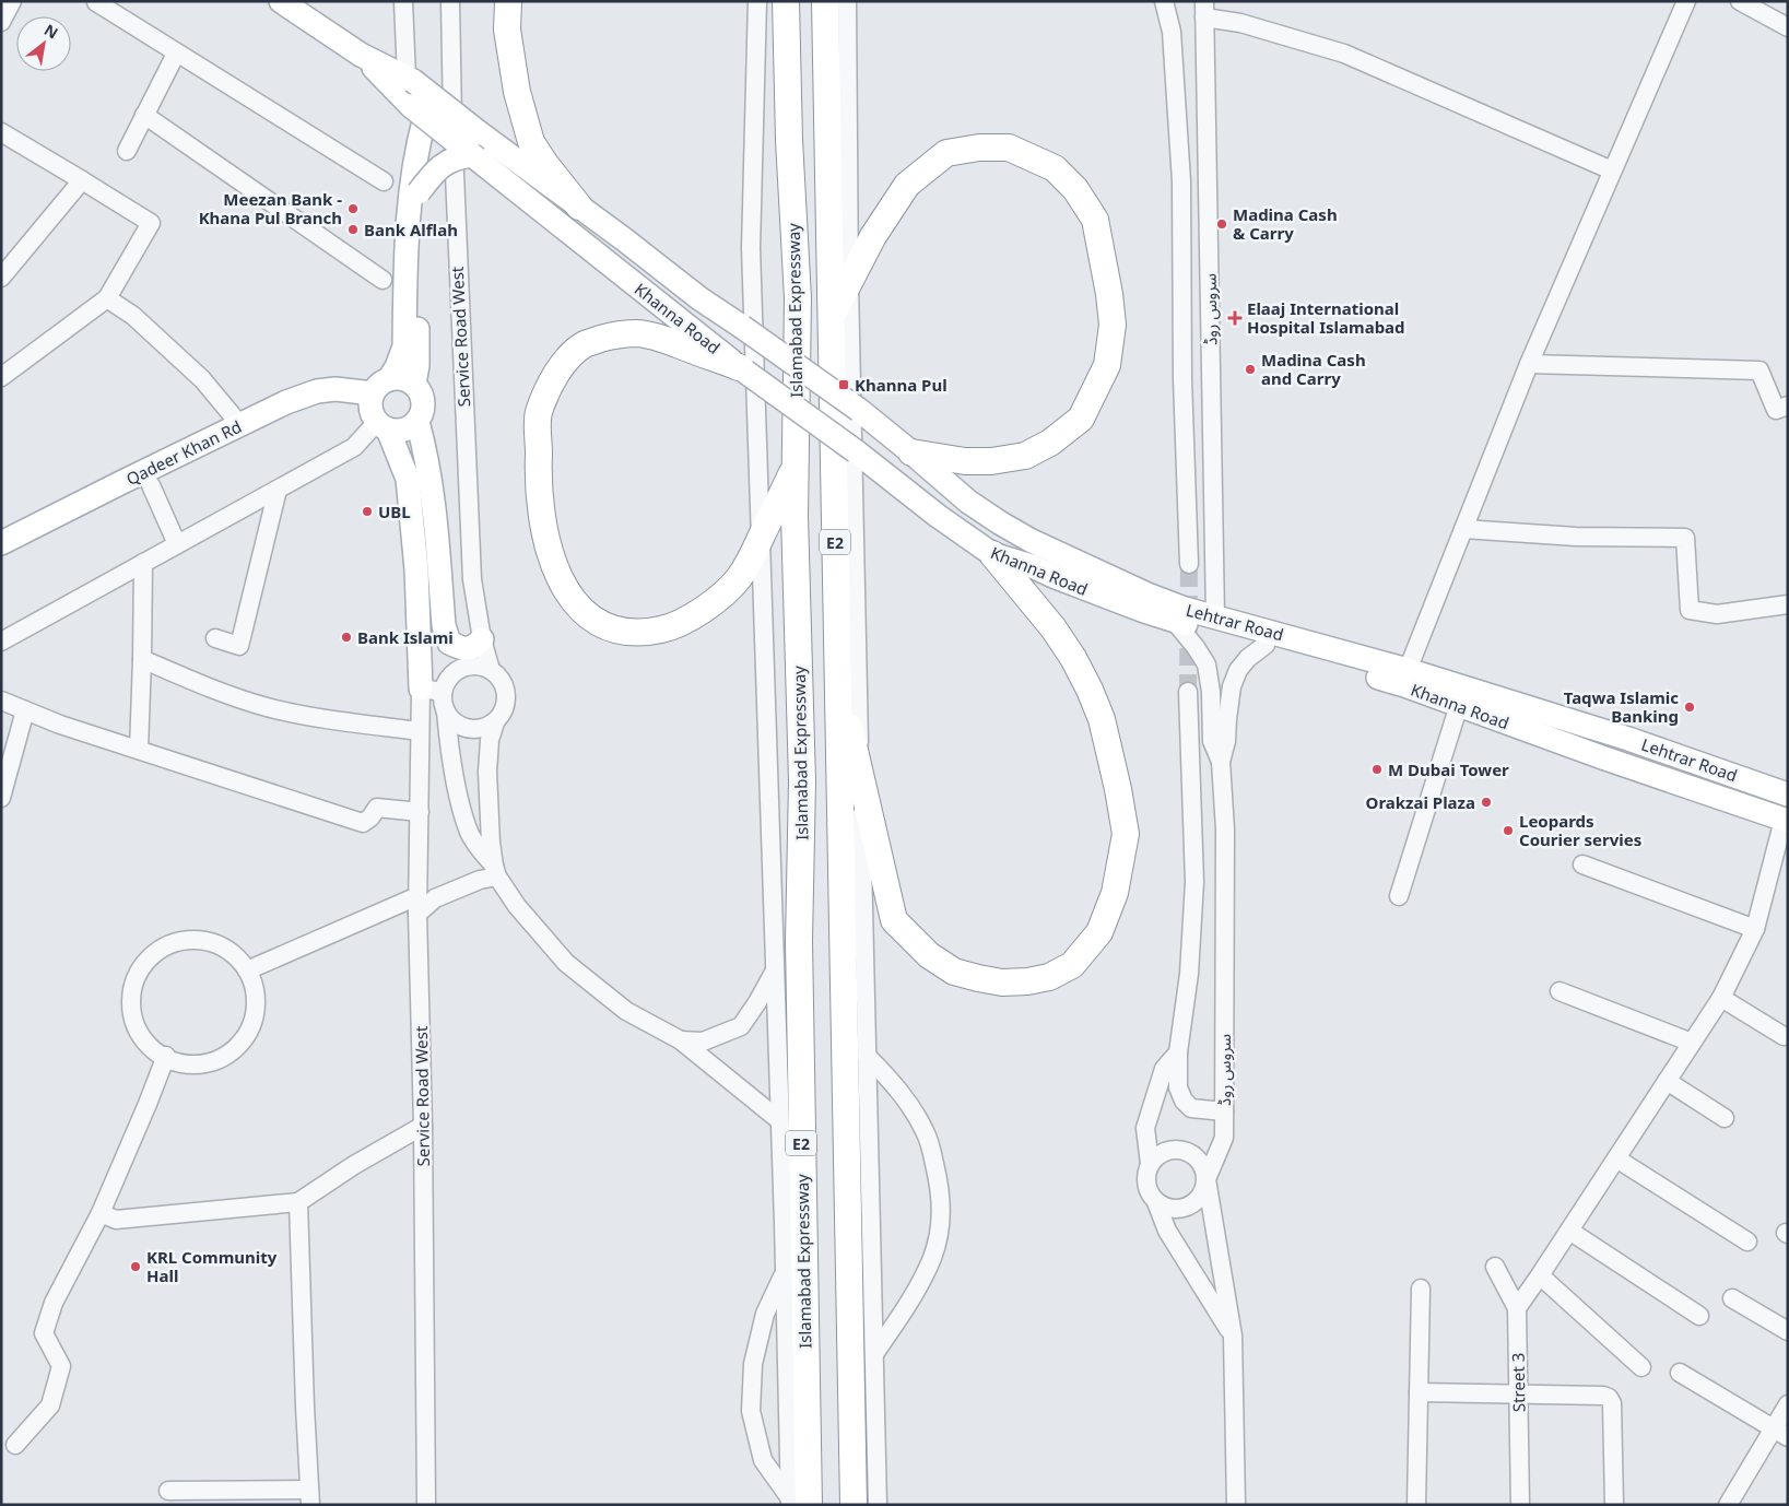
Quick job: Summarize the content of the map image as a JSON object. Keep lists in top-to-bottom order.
{
  "streets": {
    "highway": ["Islamabad Expressway", "E2"],
    "main road": ["Khanna Road", "Qadeer Khan Rd", "Lehtrar Road"],
    "street": ["سروس روڈ", "Service Road West", "Street 3"]
  },
  "crossings": [
    ["سروس روڈ", "Khanna Road"],
    ["سروس روڈ", "Lehtrar Road"],
    ["Khanna Road", "Lehtrar Road"]
  ],
  "places": {
    "other": [
      "Meezan Bank - Khana Pul Branch",
      "Madina Cash & Carry",
      "Bank Alflah",
      "Madina Cash and Carry",
      "UBL",
      "Bank Islami",
      "Taqwa Islamic Banking",
      "M Dubai Tower",
      "Orakzai Plaza",
      "Leopards Courier servies",
      "KRL Community Hall"
    ],
    "health": ["Elaaj International Hospital Islamabad"],
    "transit": ["Khanna Pul"]
  },
  "north": "top right"
}
